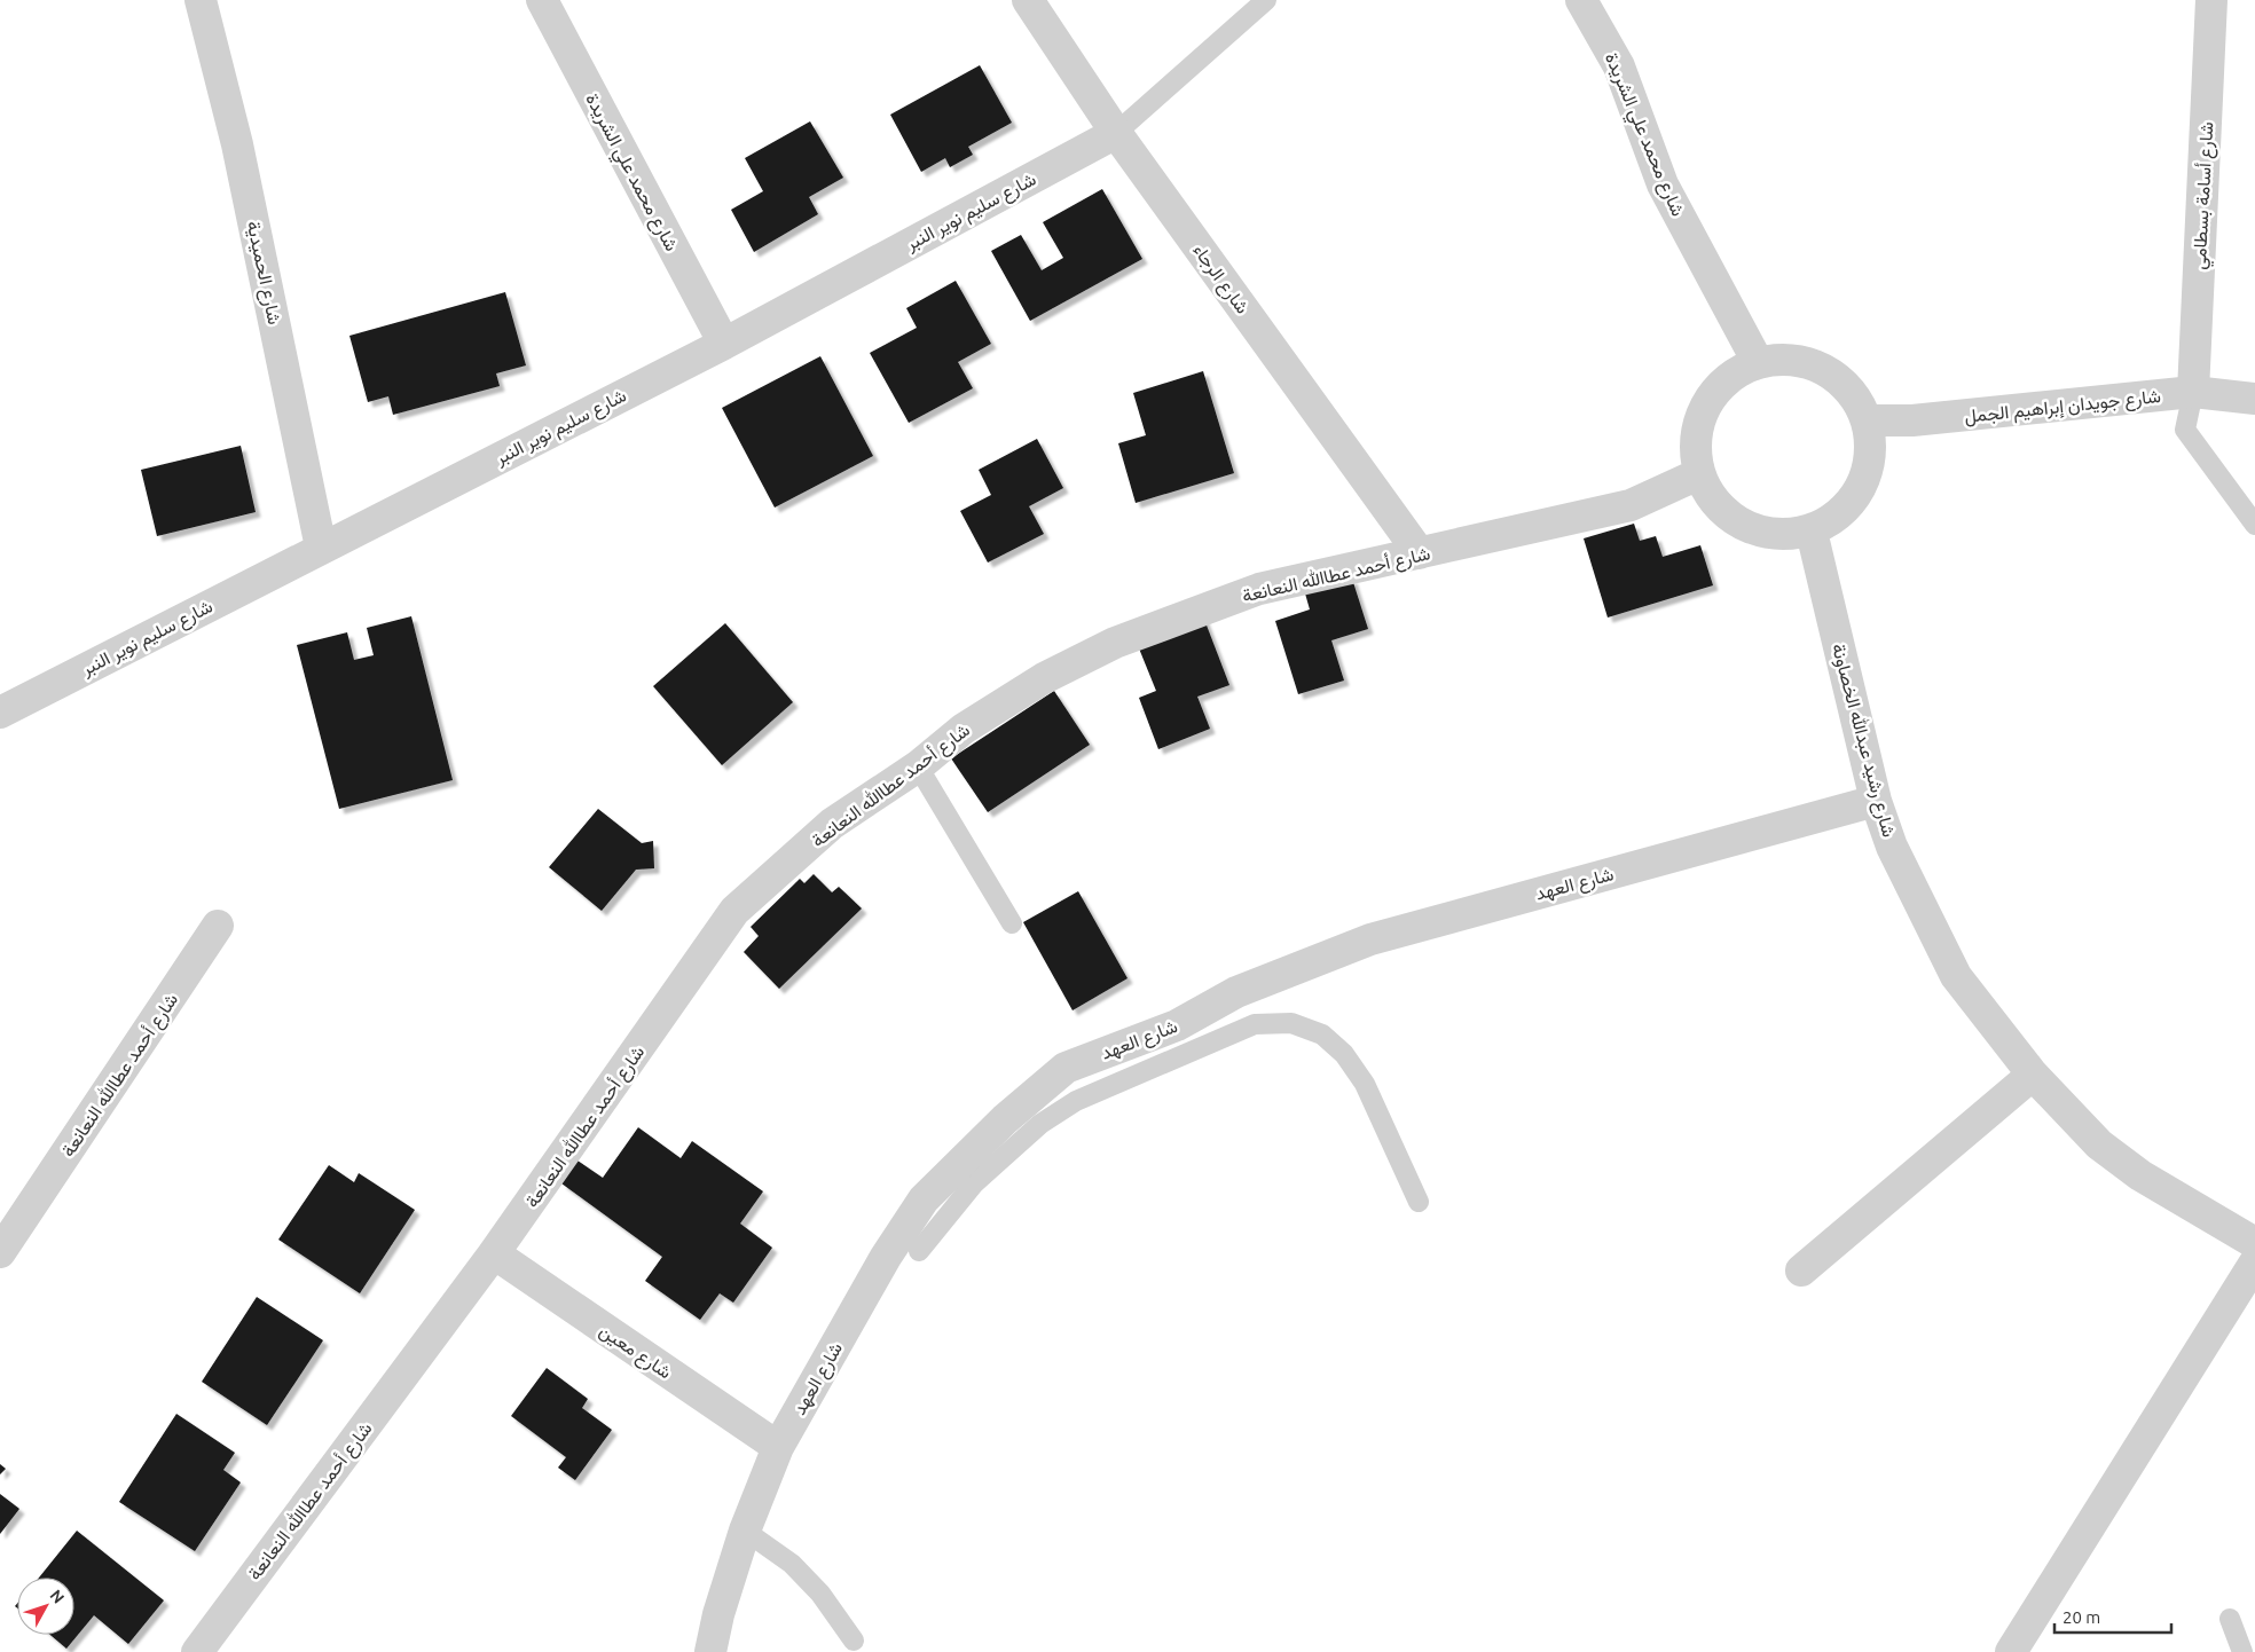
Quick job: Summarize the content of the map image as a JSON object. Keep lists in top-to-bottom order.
{
  "streets": {
    "street": [
      "شارع محمد علي الشريدة",
      "شارع أسامة بسطامي",
      "شارع سليم نوير النبر",
      "شارع الحميدية",
      "شارع الرجاء",
      "شارع جويدان إبراهيم الجمل",
      "شارع أحمد عطاالله النعانعة",
      "شارع رشيد عبدالله الخصاونة",
      "شارع العهد",
      "شارع معين"
    ]
  },
  "crossings": [
    ["شارع محمد علي الشريدة", "شارع سليم نوير النبر"],
    ["شارع محمد علي الشريدة", "شارع جويدان إبراهيم الجمل"],
    ["شارع محمد علي الشريدة", "شارع أحمد عطاالله النعانعة"],
    ["شارع محمد علي الشريدة", "شارع رشيد عبدالله الخصاونة"],
    ["شارع أسامة بسطامي", "شارع جويدان إبراهيم الجمل"],
    ["شارع سليم نوير النبر", "شارع الحميدية"],
    ["شارع سليم نوير النبر", "شارع الرجاء"],
    ["شارع الرجاء", "شارع أحمد عطاالله النعانعة"],
    ["شارع جويدان إبراهيم الجمل", "شارع أحمد عطاالله النعانعة"],
    ["شارع جويدان إبراهيم الجمل", "شارع رشيد عبدالله الخصاونة"],
    ["شارع أحمد عطاالله النعانعة", "شارع رشيد عبدالله الخصاونة"],
    ["شارع أحمد عطاالله النعانعة", "شارع معين"],
    ["شارع رشيد عبدالله الخصاونة", "شارع العهد"],
    ["شارع العهد", "شارع معين"]
  ],
  "scale_bar": "20 m",
  "north": "top right"
}
